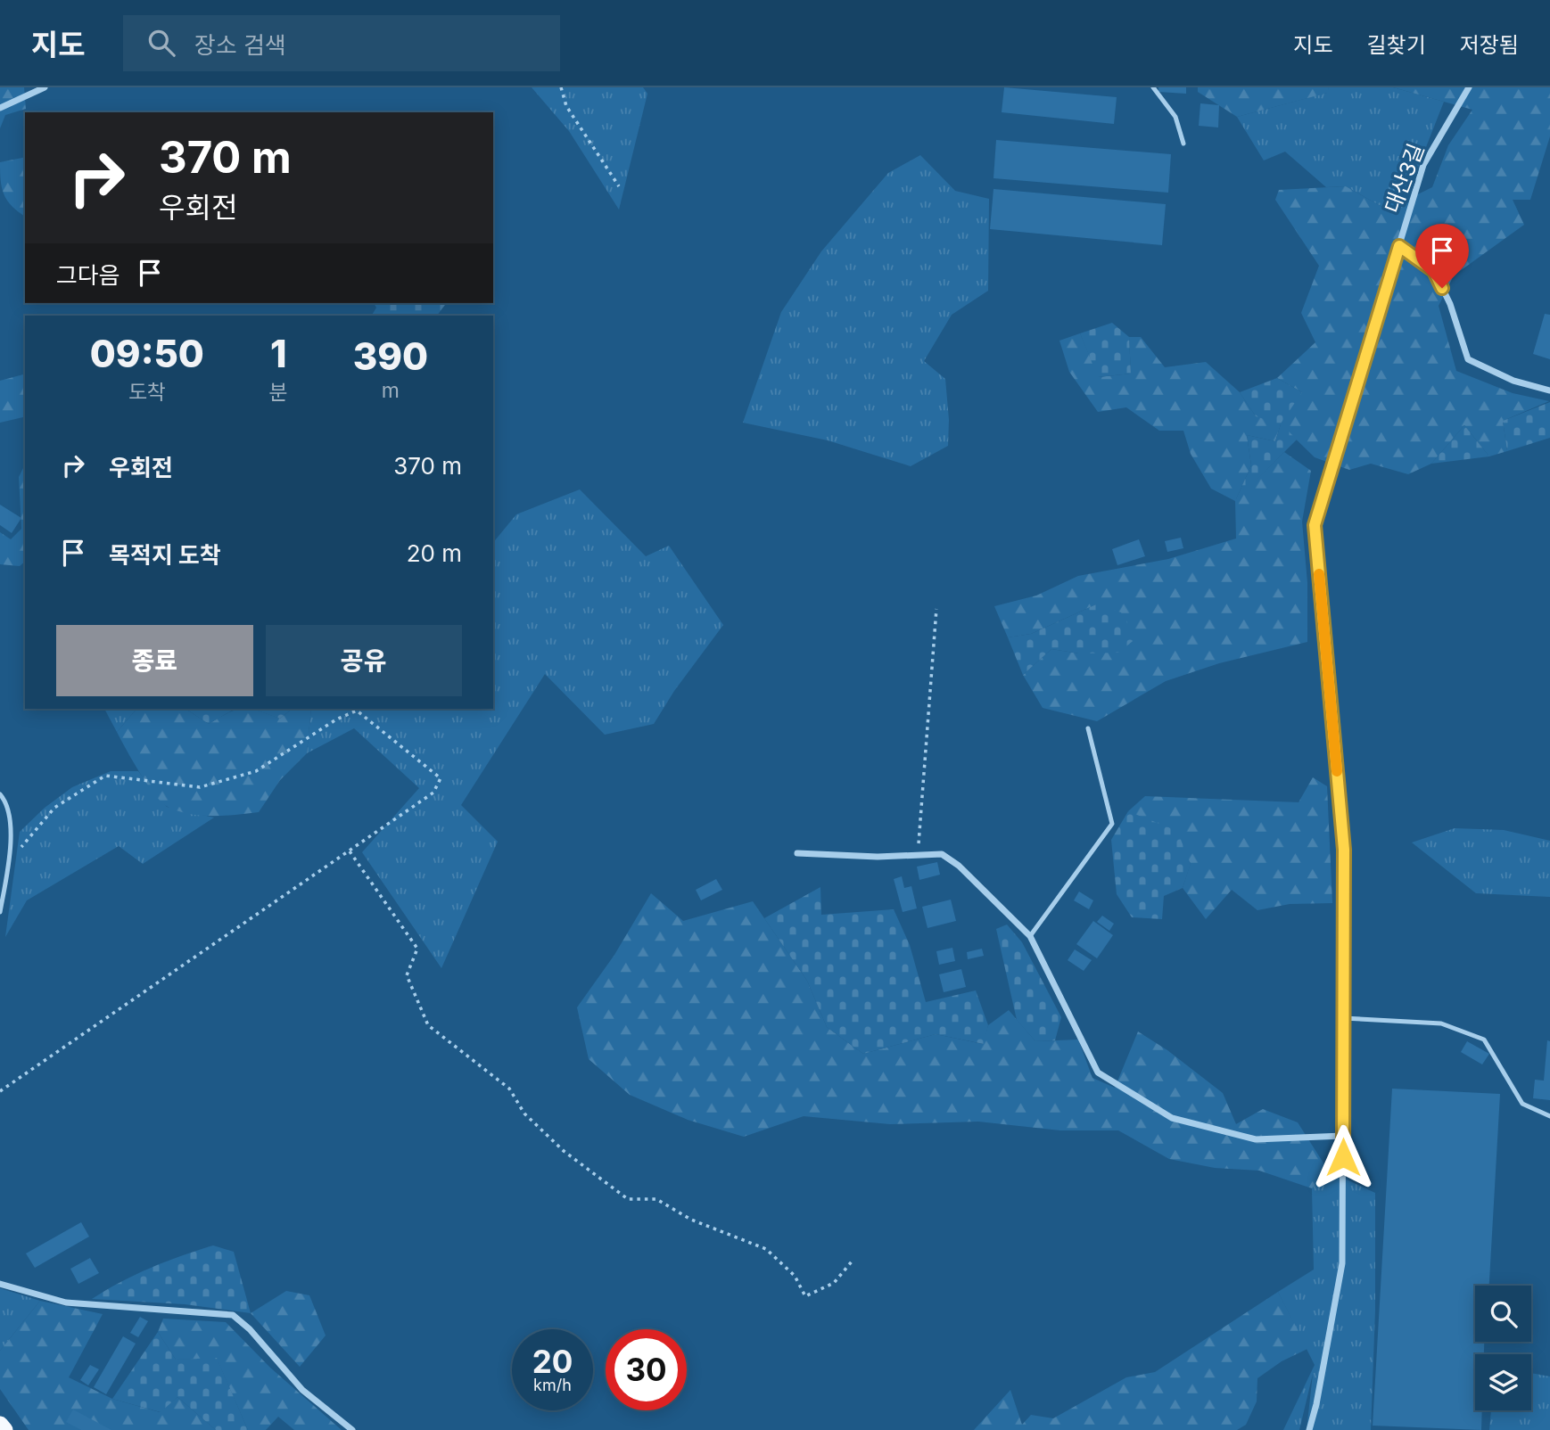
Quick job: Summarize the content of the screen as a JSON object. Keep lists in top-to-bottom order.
{
  "streets": {
    "street": ["대산3길"]
  },
  "page": {
    "header": "지도",
    "search": "장소 검색",
    "nav": ["지도", "길찾기", "저장됨"],
    "turn": ["370 m", "우회전"],
    "then": "그다음",
    "eta": [
      "09:50",
      "도착",
      "1",
      "분",
      "390",
      "m"
    ],
    "list": [
      {
        "name": "우회전",
        "value": "370 m"
      },
      {
        "name": "목적지 도착",
        "value": "20 m"
      }
    ],
    "buttons": ["종료", "공유"],
    "speed": "20 km/h",
    "limit": "30"
  }
}
